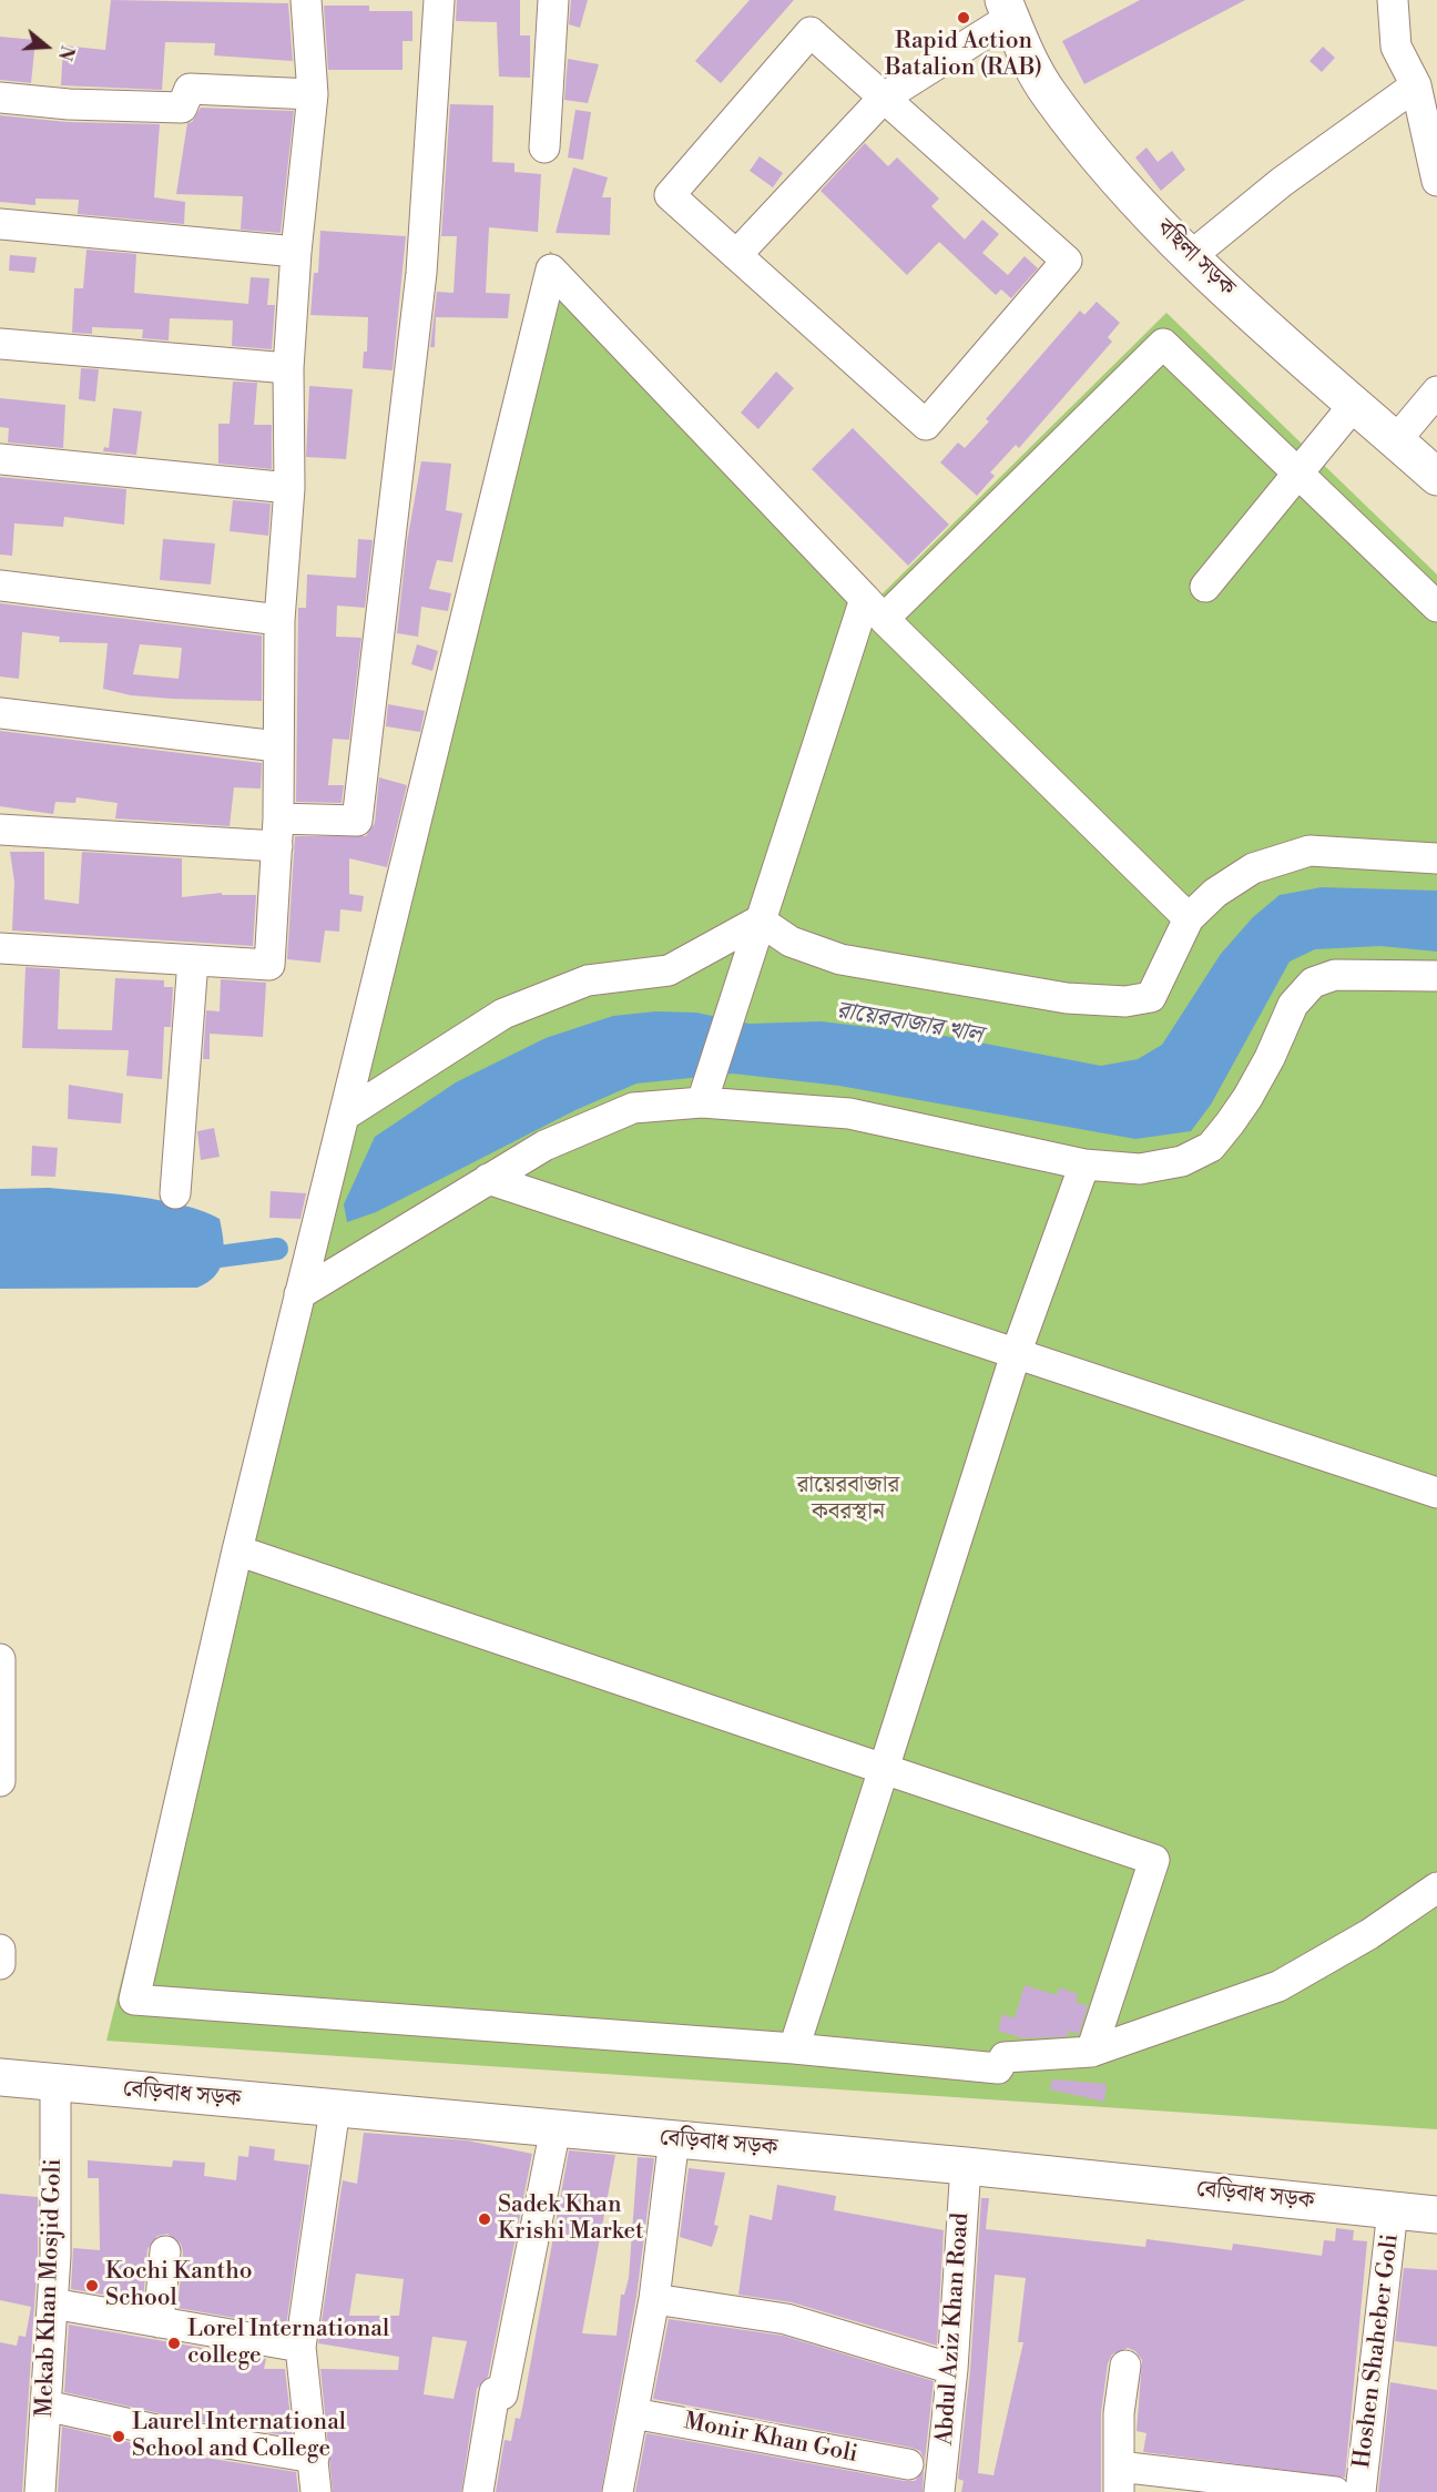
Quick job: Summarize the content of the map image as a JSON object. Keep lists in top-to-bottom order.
{
  "streets": {
    "main road": ["বছিলা সড়ক", "বেড়িবাধ সড়ক"],
    "street": [
      "Mekab Khan Mosjid Goli",
      "Abdul Aziz Khan Road",
      "Hoshen Shaheber Goli",
      "Monir Khan Goli"
    ]
  },
  "crossings": [
    ["বেড়িবাধ সড়ক", "Mekab Khan Mosjid Goli"],
    ["বেড়িবাধ সড়ক", "Abdul Aziz Khan Road"],
    ["বেড়িবাধ সড়ক", "Hoshen Shaheber Goli"]
  ],
  "water": ["রায়েরবাজার খাল"],
  "parks": ["রায়েরবাজার কবরস্থান"],
  "places": [
    "Rapid Action Batalion (RAB)",
    "Sadek Khan Krishi Market",
    "Kochi Kantho School",
    "Lorel International college",
    "Laurel International School and College"
  ],
  "north": "right"
}
